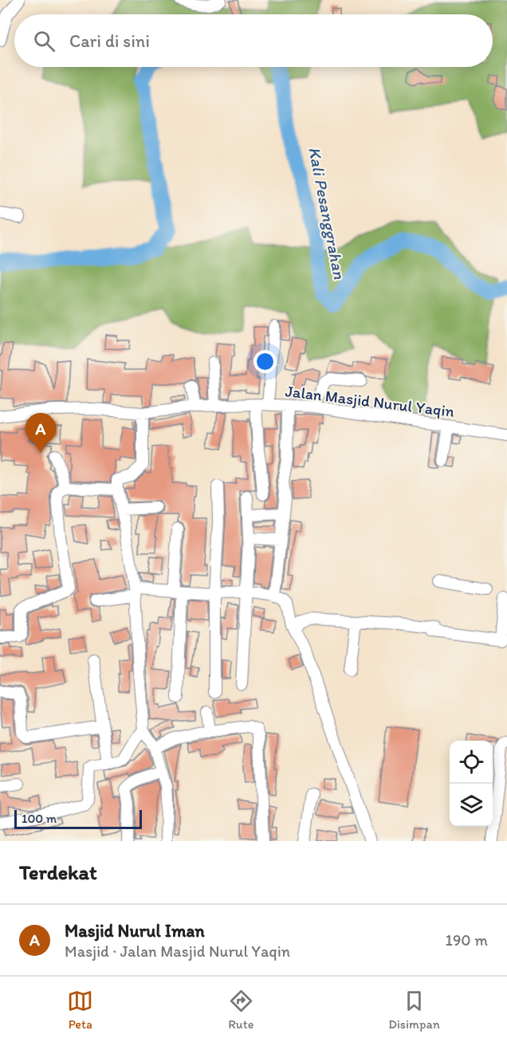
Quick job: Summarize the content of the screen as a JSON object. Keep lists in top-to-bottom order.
{
  "streets": {
    "street": ["Jalan Masjid Nurul Yaqin"]
  },
  "water": ["Kali Pesanggrahan"],
  "scale_bar": "100 m",
  "page": {
    "search": "Cari di sini",
    "pins": "A",
    "scale": "100 m",
    "heading": "Terdekat",
    "list": [
      {
        "mark": "A",
        "name": "Masjid Nurul Iman",
        "note": "Masjid · Jalan Masjid Nurul Yaqin",
        "value": "190 m"
      }
    ],
    "nav": ["Peta", "Rute", "Disimpan"]
  }
}
